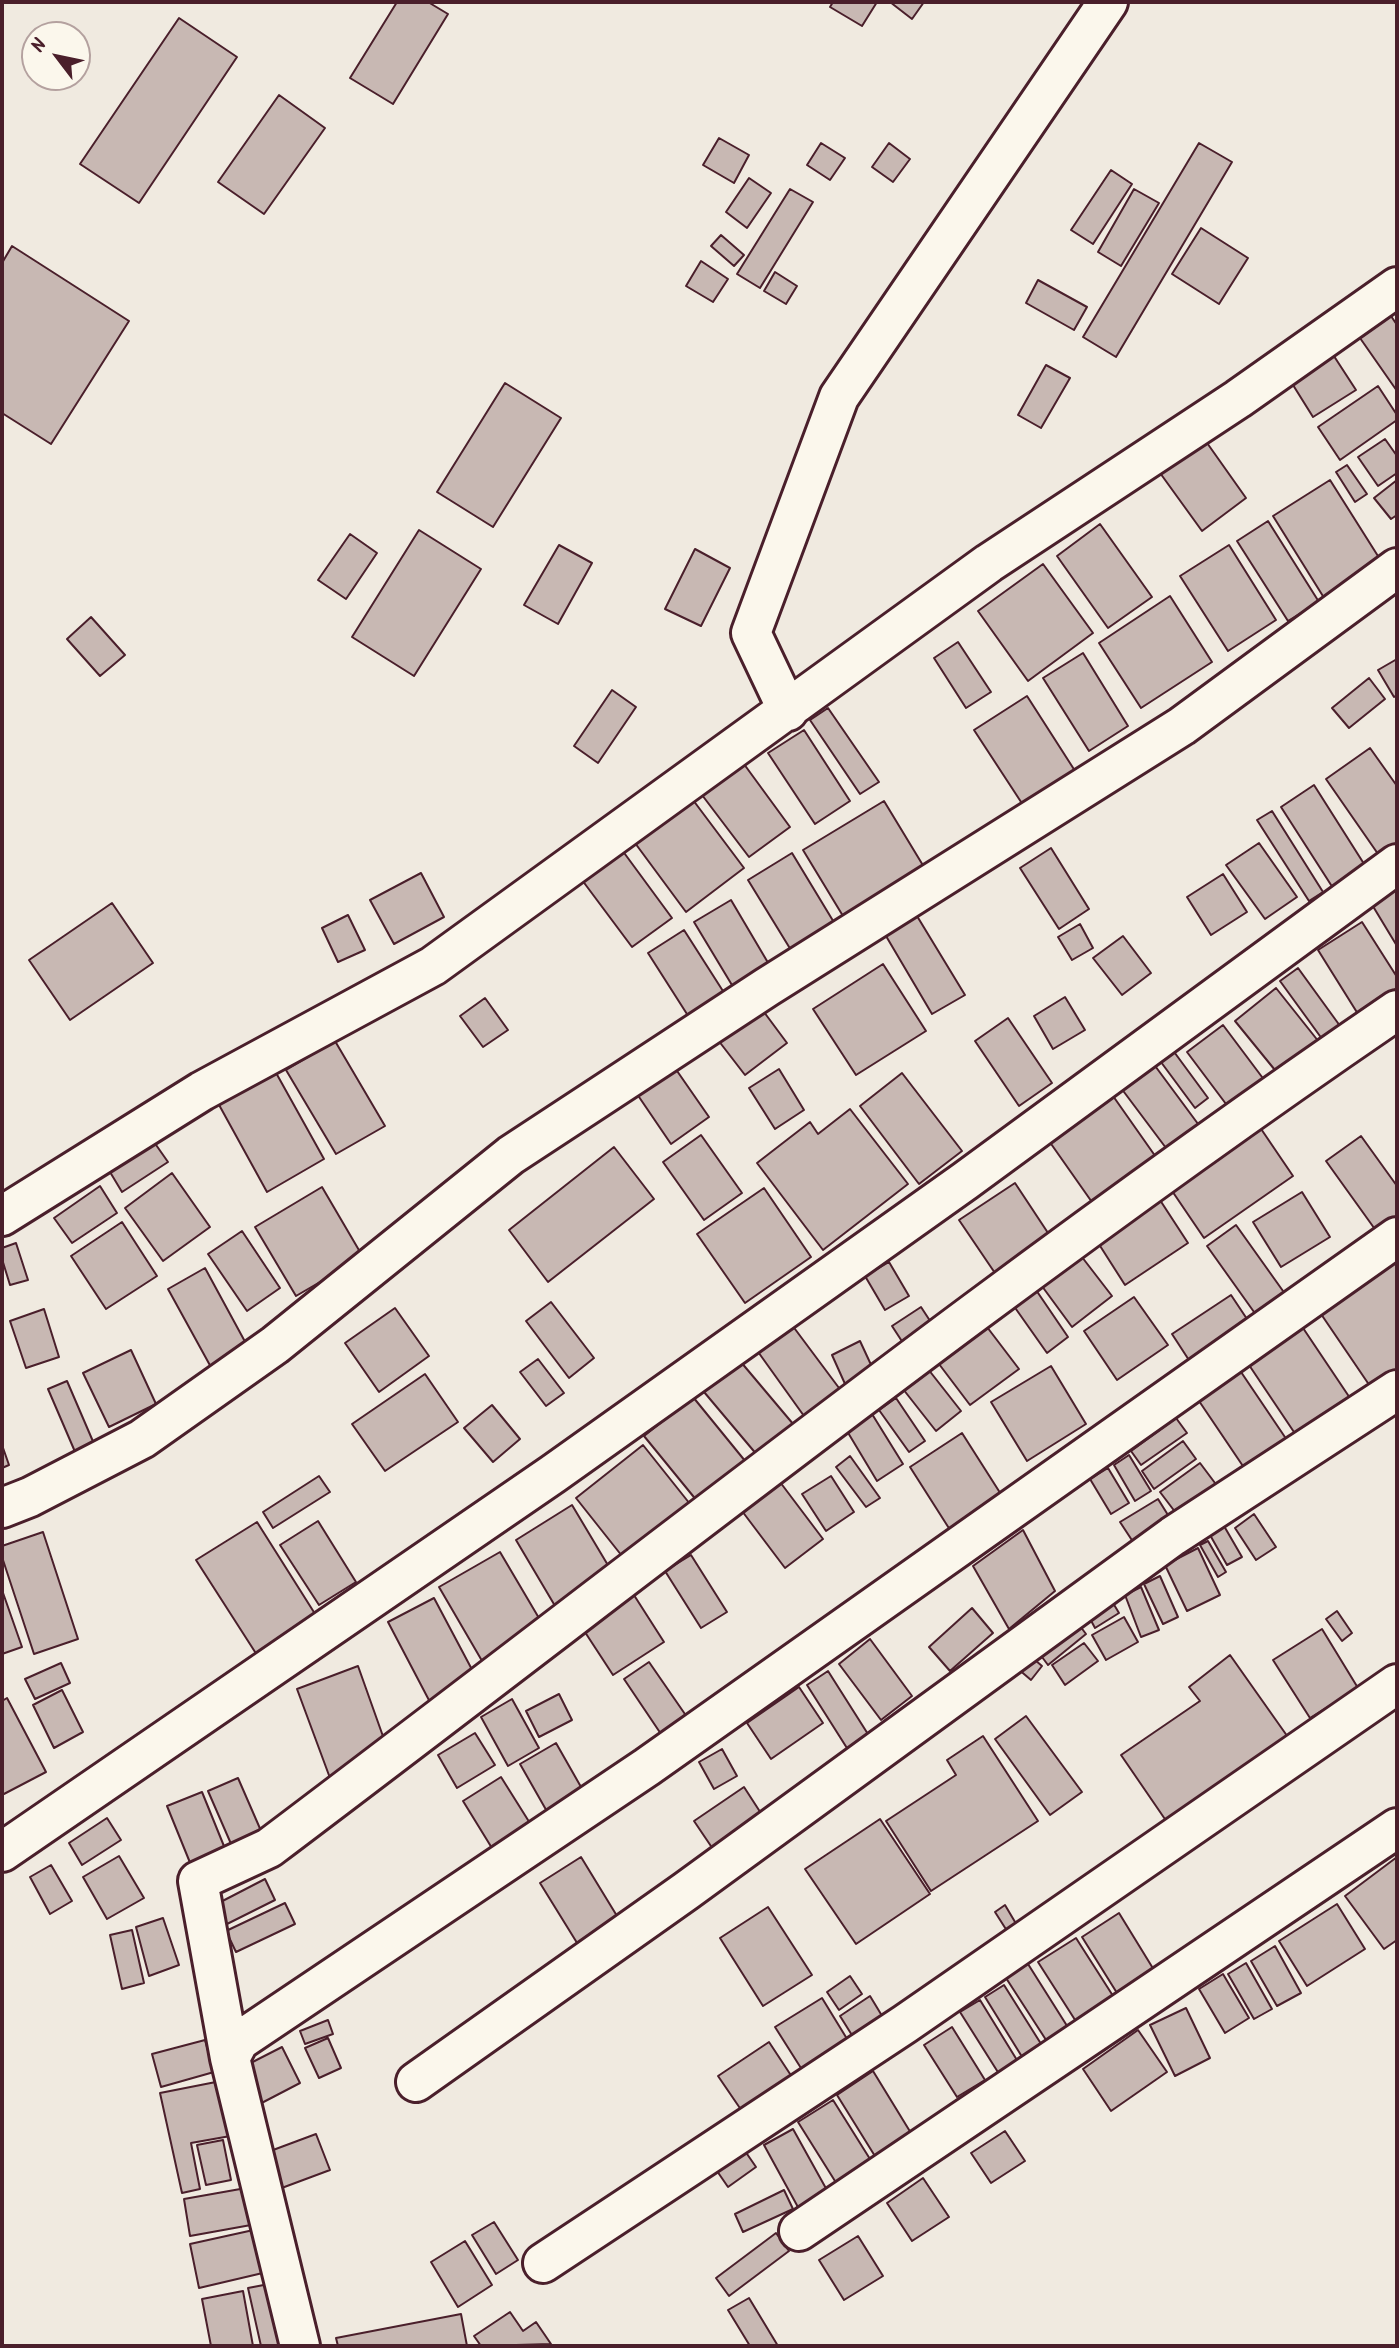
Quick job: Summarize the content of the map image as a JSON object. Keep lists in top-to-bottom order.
{
  "north": "top left"
}
